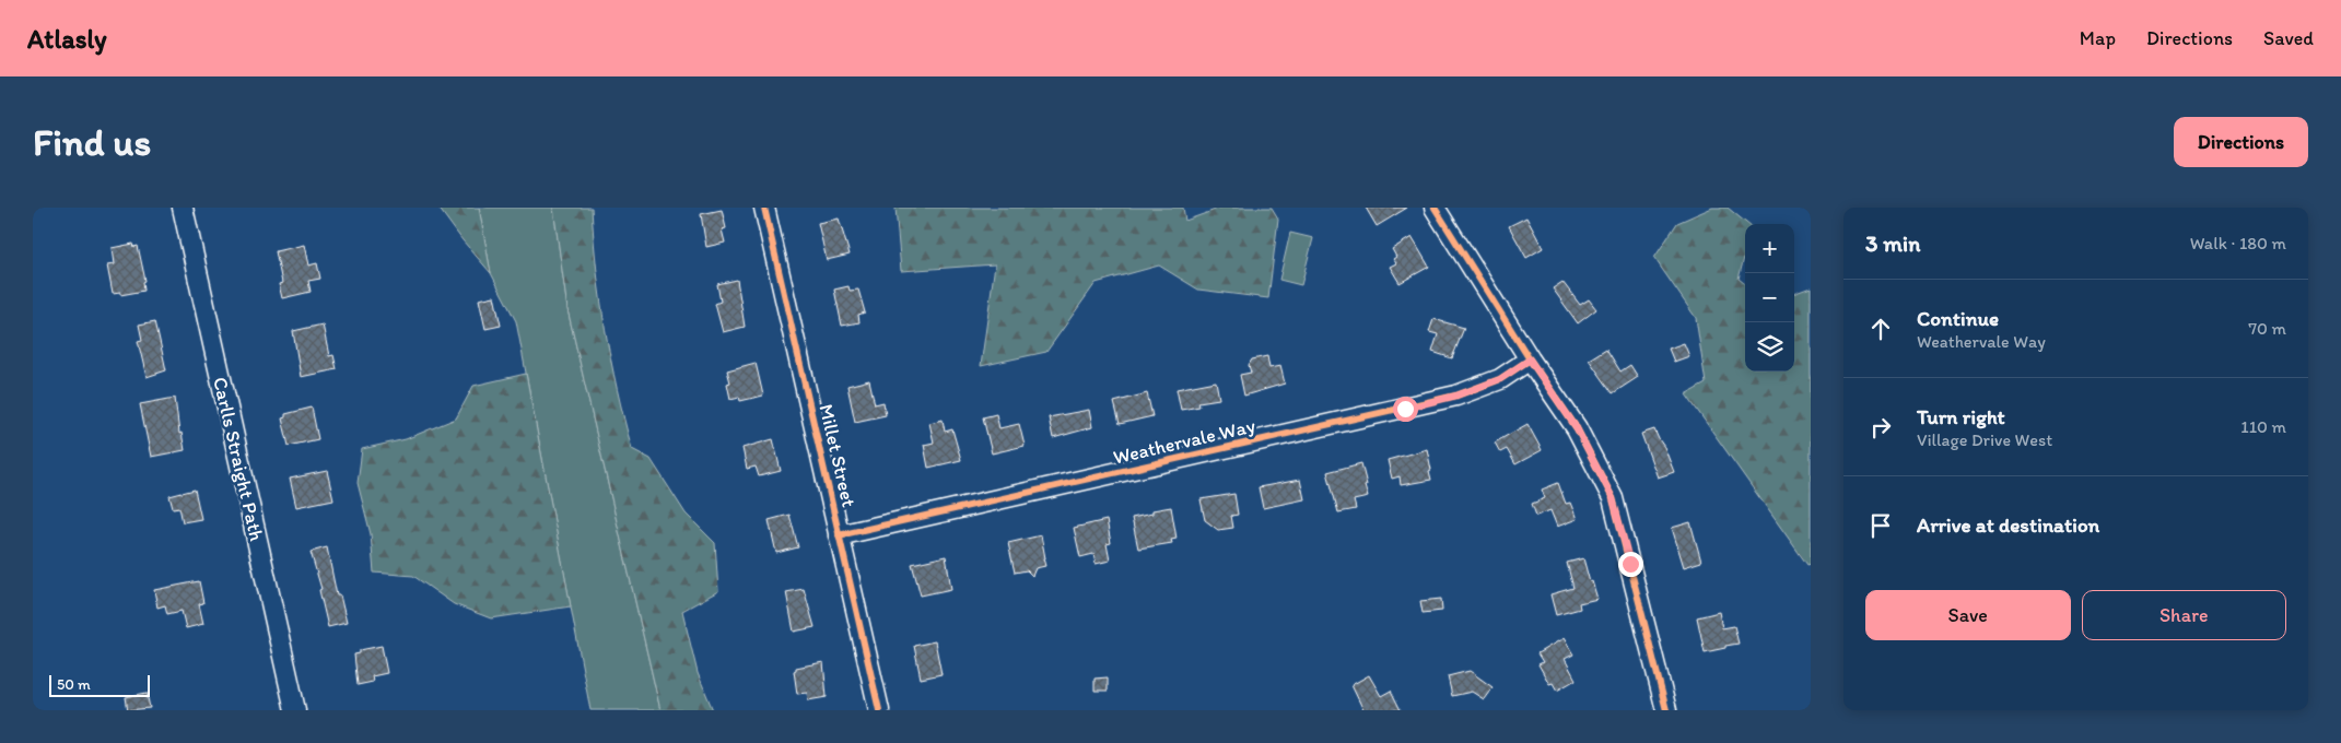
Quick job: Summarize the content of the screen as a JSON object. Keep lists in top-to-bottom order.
{
  "streets": {
    "street": ["Weathervale Way", "Millet Street", "Carlls Straight Path"]
  },
  "crossings": [
    ["Weathervale Way", "Millet Street"]
  ],
  "scale_bar": "50 m",
  "page": {
    "header": "Atlasly",
    "nav": ["Map", "Directions", "Saved"],
    "buttons": [
      "Directions",
      ["Save", "Share"]
    ],
    "title": "Find us",
    "heading": ["3 min", "Walk · 180 m"],
    "map_buttons": ["+", "−"],
    "list": [
      ["Continue", "Weathervale Way", "70 m"],
      ["Turn right", "Village Drive West", "110 m"],
      "Arrive at destination"
    ],
    "scale": "50 m"
  }
}
